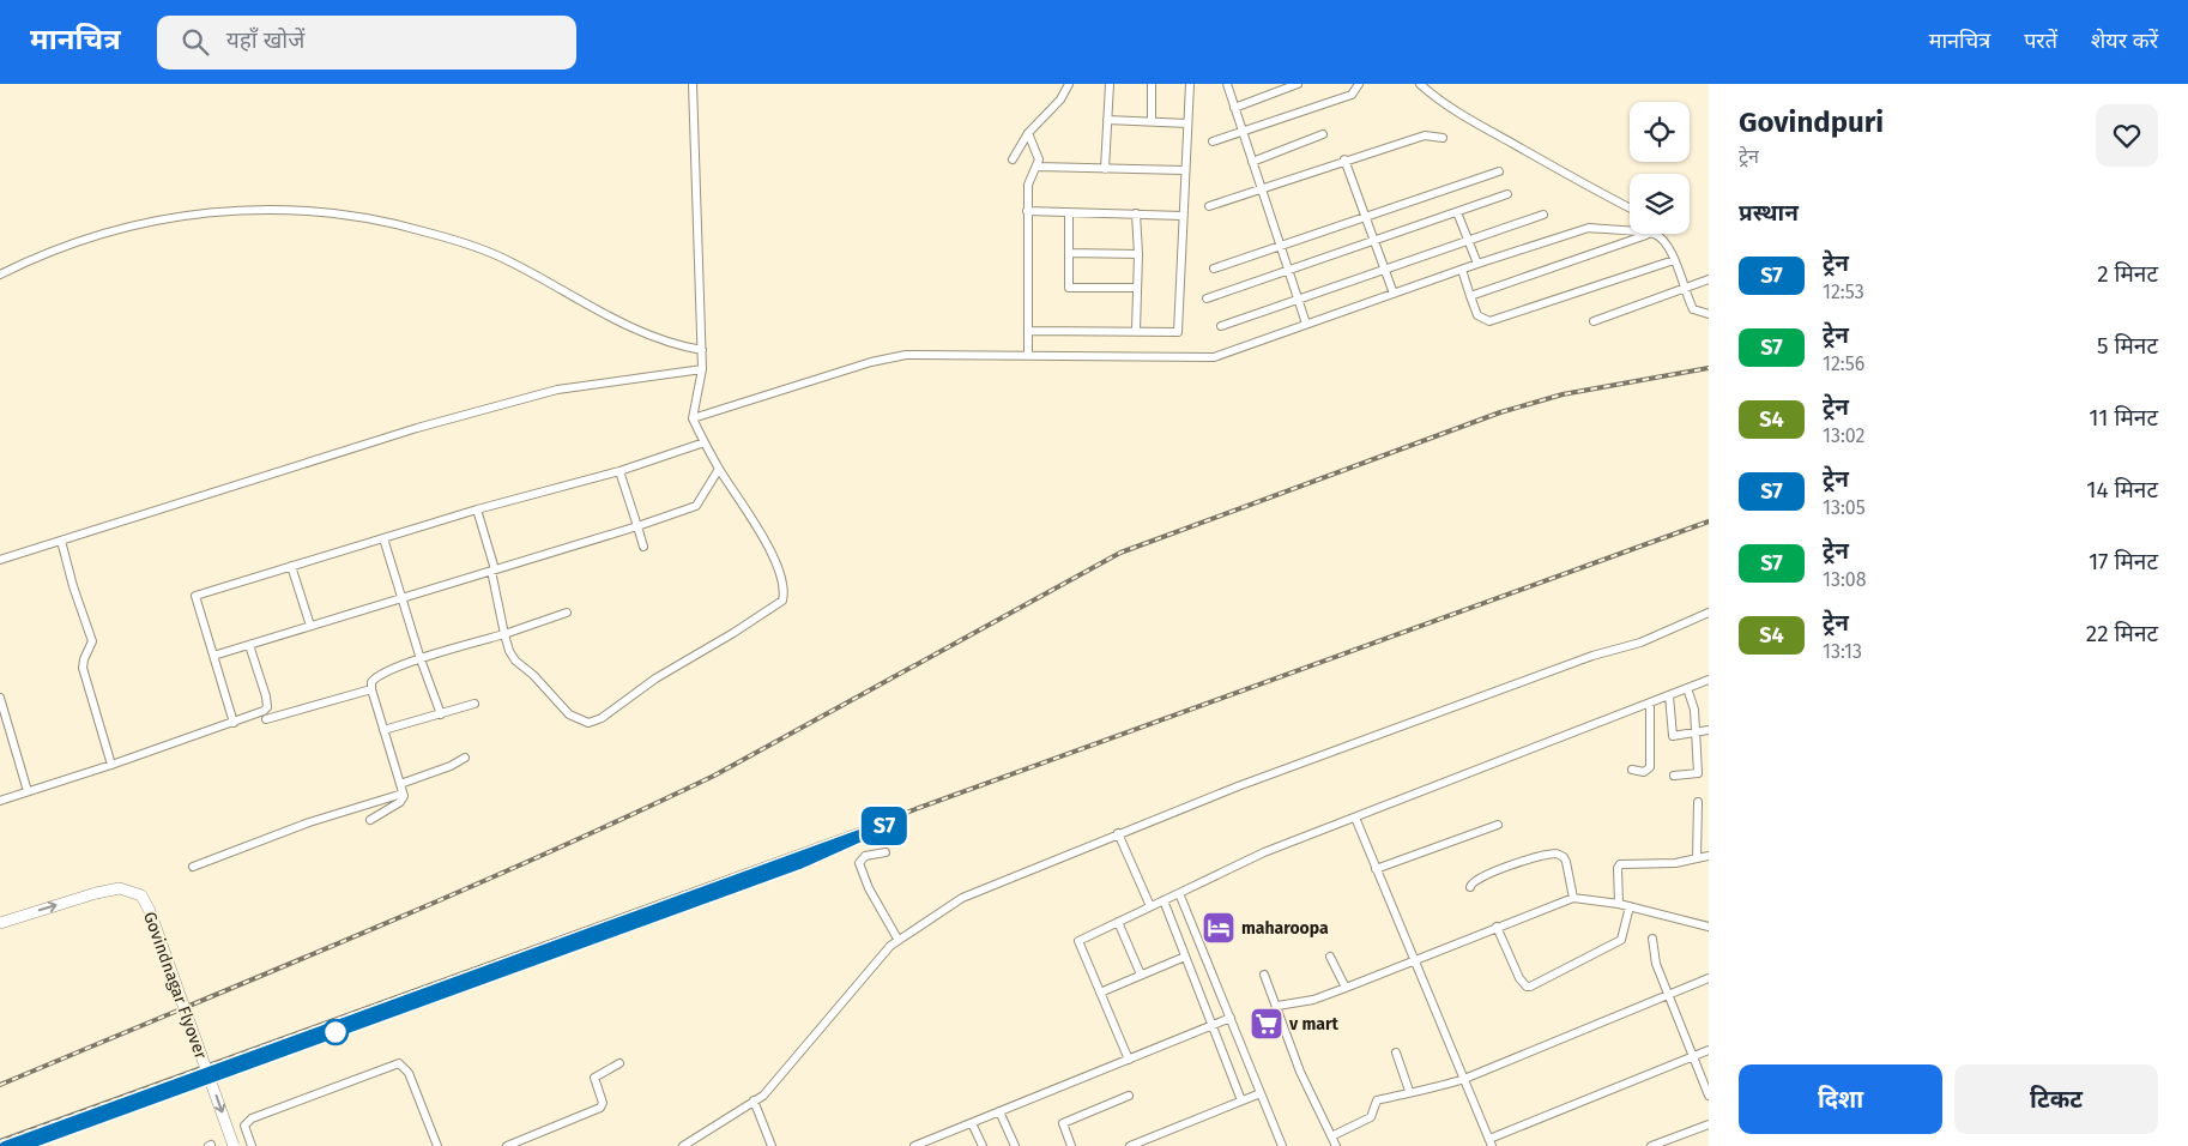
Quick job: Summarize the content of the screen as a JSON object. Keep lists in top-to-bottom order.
{
  "streets": {
    "main road": ["Govindnagar Flyover"]
  },
  "places": {
    "hotel": ["maharoopa"],
    "supermarket": ["v mart"]
  },
  "page": {
    "header": "मानचित्र",
    "search": "यहाँ खोजें",
    "nav": ["मानचित्र", "परतें", "शेयर करें"],
    "on_map": "S7",
    "heading": [
      ["Govindpuri", "ट्रेन"],
      "प्रस्थान"
    ],
    "list": [
      {
        "mark": "S7",
        "name": "ट्रेन",
        "note": "12:53",
        "value": "2 मिनट"
      },
      {
        "mark": "S7",
        "name": "ट्रेन",
        "note": "12:56",
        "value": "5 मिनट"
      },
      {
        "mark": "S4",
        "name": "ट्रेन",
        "note": "13:02",
        "value": "11 मिनट"
      },
      {
        "mark": "S7",
        "name": "ट्रेन",
        "note": "13:05",
        "value": "14 मिनट"
      },
      {
        "mark": "S7",
        "name": "ट्रेन",
        "note": "13:08",
        "value": "17 मिनट"
      },
      {
        "mark": "S4",
        "name": "ट्रेन",
        "note": "13:13",
        "value": "22 मिनट"
      }
    ],
    "buttons": ["दिशा", "टिकट"]
  }
}
